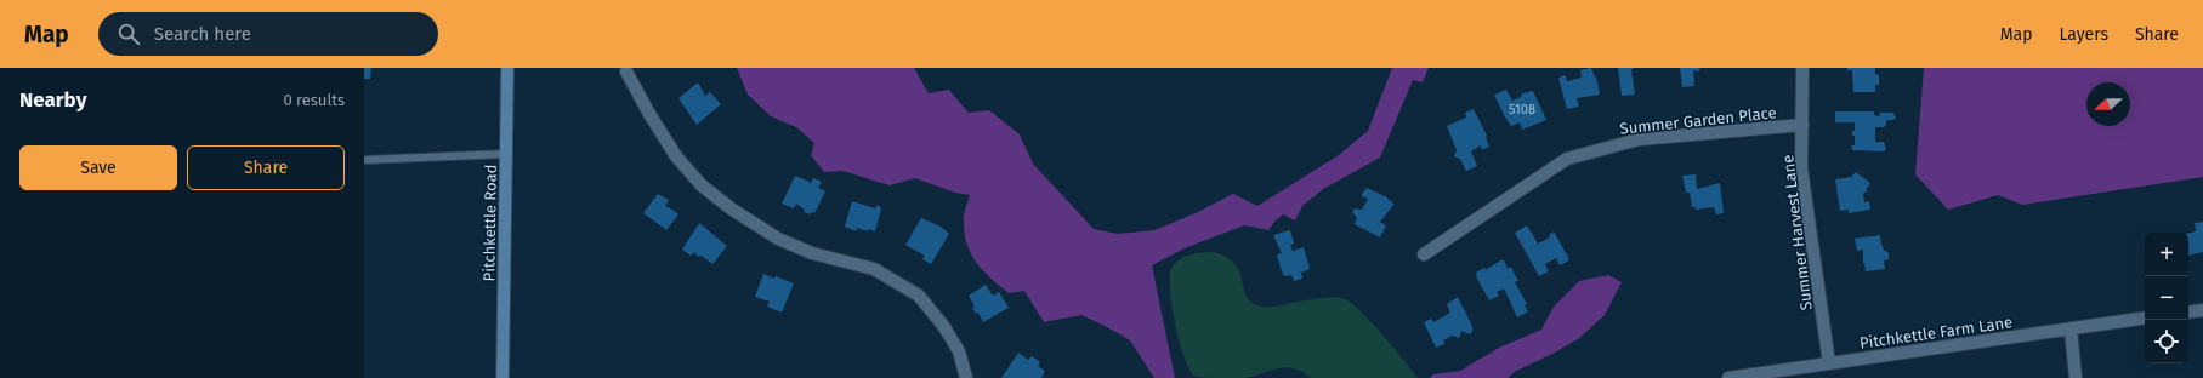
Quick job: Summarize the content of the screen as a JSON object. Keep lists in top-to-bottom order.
{
  "streets": {
    "main road": ["Pitchkettle Road"],
    "street": ["Summer Garden Place", "Summer Harvest Lane", "Pitchkettle Farm Lane"]
  },
  "crossings": [
    ["Summer Garden Place", "Summer Harvest Lane"],
    ["Summer Harvest Lane", "Pitchkettle Farm Lane"]
  ],
  "house_numbers": ["5108"],
  "north": "left",
  "page": {
    "header": "Map",
    "search": "Search here",
    "nav": ["Map", "Layers", "Share"],
    "heading": ["Nearby", "0 results"],
    "buttons": ["Save", "Share"],
    "map_buttons": ["+", "−"]
  }
}
